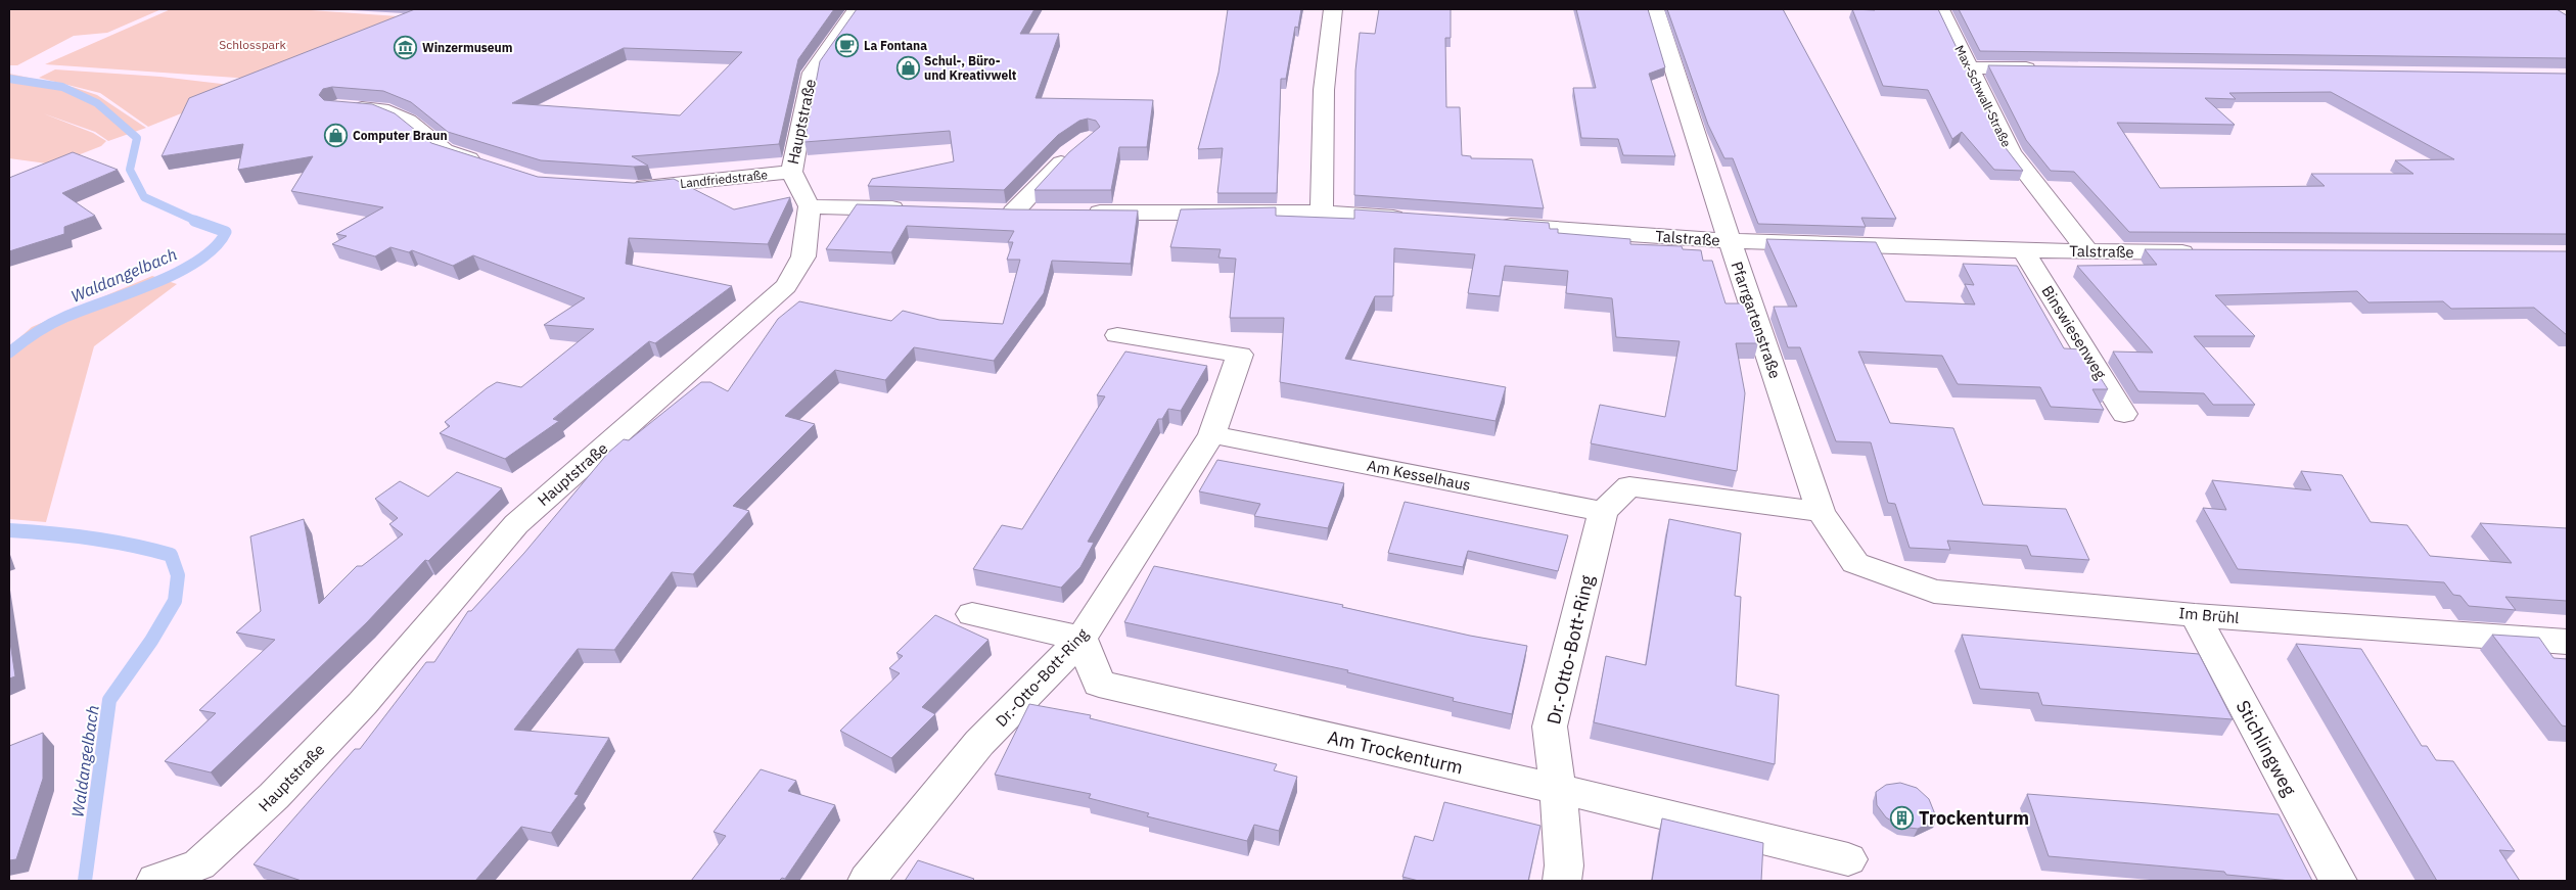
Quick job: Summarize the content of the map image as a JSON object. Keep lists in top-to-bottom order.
{
  "streets": {
    "street": [
      "Max-Schwall-Straße",
      "Hauptstraße",
      "Landfriedstraße",
      "Talstraße",
      "Pfarrgartenstraße",
      "Binswiesenweg",
      "Am Kesselhaus",
      "Im Brühl",
      "Dr.-Otto-Bott-Ring",
      "Stichlingweg",
      "Am Trockenturm"
    ]
  },
  "crossings": [
    ["Max-Schwall-Straße", "Talstraße"],
    ["Hauptstraße", "Landfriedstraße"],
    ["Talstraße", "Pfarrgartenstraße"],
    ["Talstraße", "Binswiesenweg"],
    ["Pfarrgartenstraße", "Im Brühl"],
    ["Am Kesselhaus", "Dr.-Otto-Bott-Ring"],
    ["Im Brühl", "Stichlingweg"],
    ["Dr.-Otto-Bott-Ring", "Am Trockenturm"]
  ],
  "water": ["Waldangelbach"],
  "parks": ["Schlosspark"],
  "places": {
    "cafe": ["La Fontana"],
    "museum": ["Winzermuseum"],
    "shop": ["Schul-, Büro- und Kreativwelt", "Computer Braun"],
    "building": ["Trockenturm"]
  }
}
